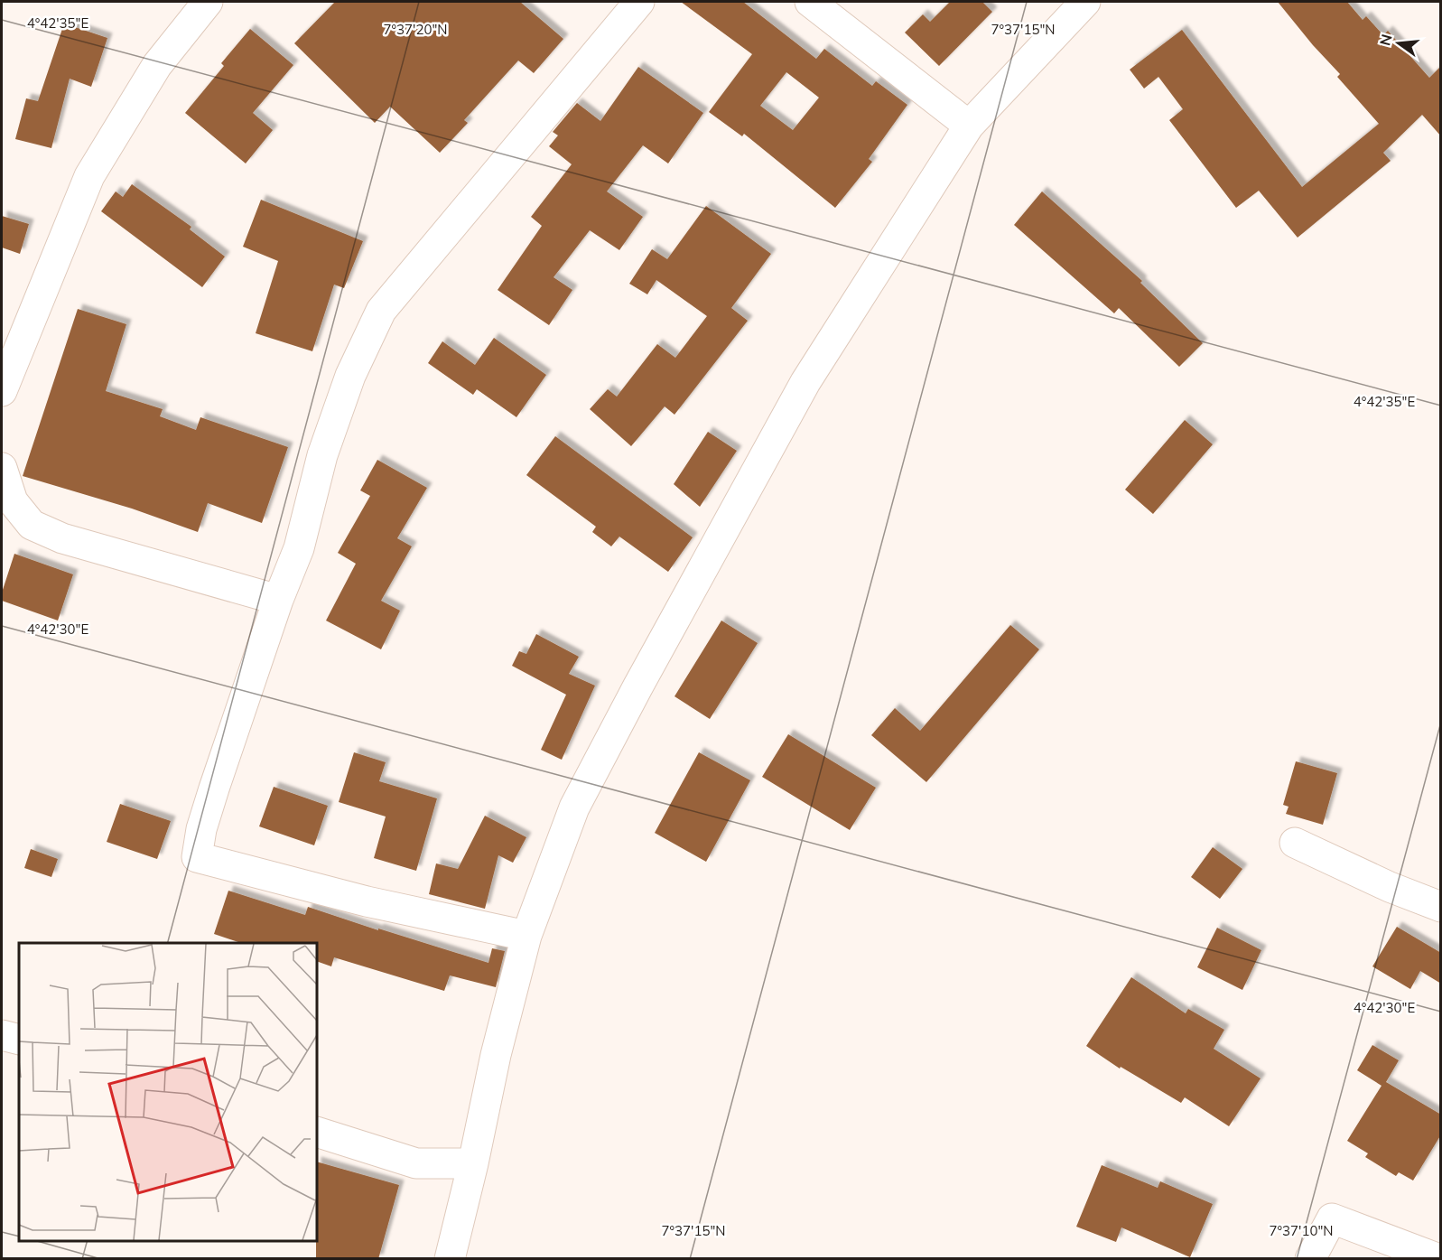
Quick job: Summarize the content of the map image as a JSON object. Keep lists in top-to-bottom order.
{
  "north": "left",
  "coordinates": [
    "4°42'35\"E",
    "7°37'20\"N",
    "7°37'15\"N",
    "4°42'30\"E",
    "7°37'10\"N"
  ]
}
